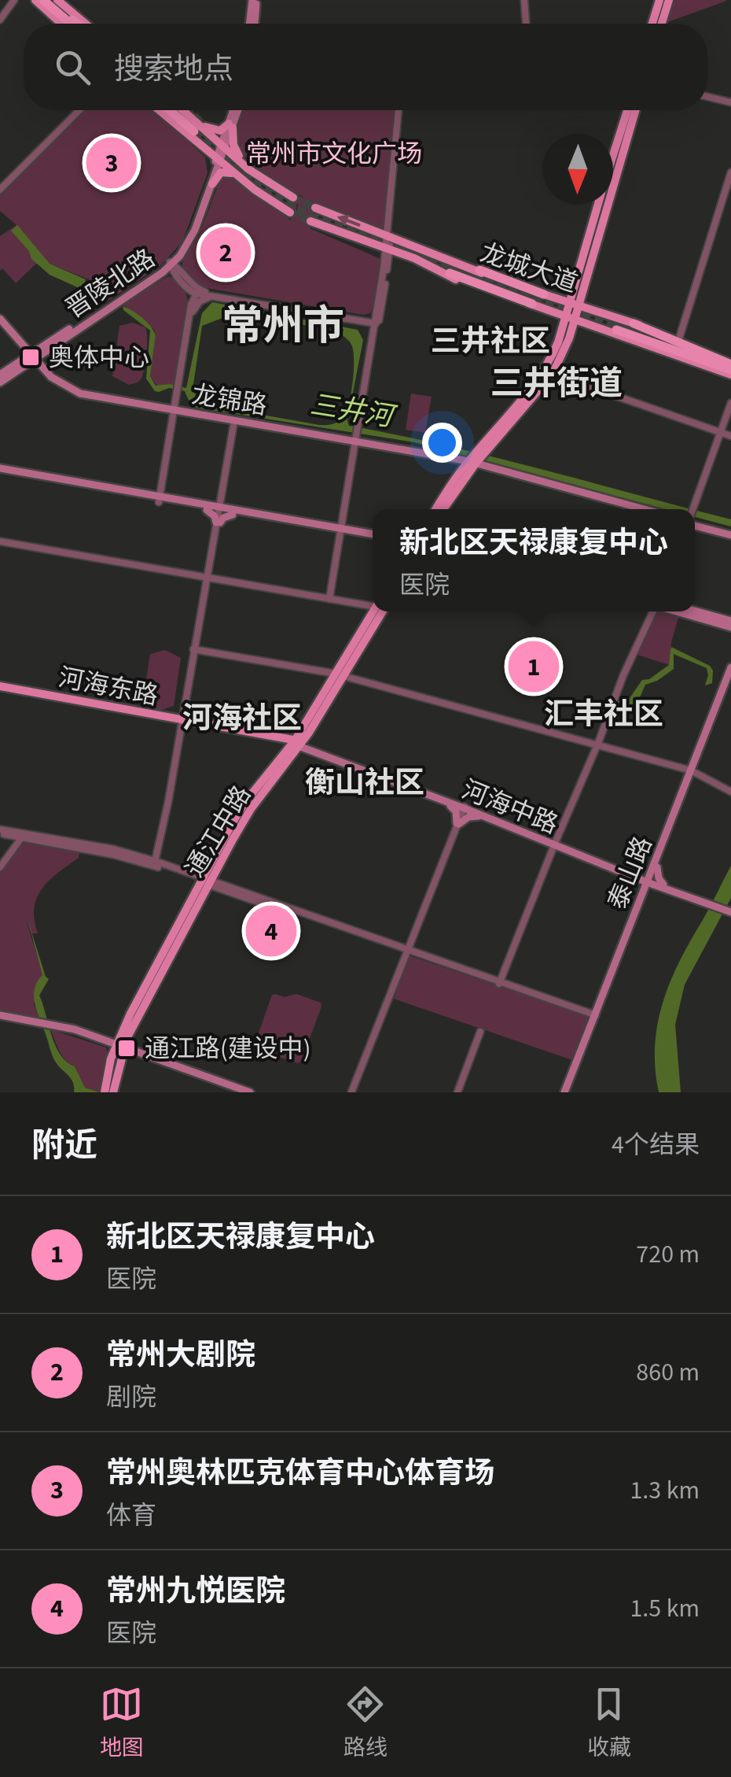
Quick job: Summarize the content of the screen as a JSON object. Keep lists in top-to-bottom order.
{
  "streets": {
    "main road": [
      "龙城大道",
      "晋陵北路",
      "龙锦路",
      "河海东路",
      "河海中路",
      "通江中路",
      "泰山路"
    ]
  },
  "crossings": [
    ["晋陵北路", "龙锦路"],
    ["河海东路", "河海中路"],
    ["河海东路", "通江中路"],
    ["河海中路", "通江中路"],
    ["河海中路", "泰山路"]
  ],
  "districts": [
    "常州市",
    "三井社区",
    "三井街道",
    "汇丰社区",
    "河海社区",
    "衡山社区"
  ],
  "water": ["三井河"],
  "parks": ["常州市文化广场"],
  "places": {
    "transit": ["奥体中心", "通江路(建设中)"]
  },
  "north": "bottom",
  "page": {
    "search": "搜索地点",
    "pins": [
      "3",
      "2",
      "1",
      "4"
    ],
    "popup": ["新北区天禄康复中心", "医院"],
    "heading": ["附近", "4个结果"],
    "list": [
      {
        "mark": "1",
        "name": "新北区天禄康复中心",
        "note": "医院",
        "value": "720 m"
      },
      {
        "mark": "2",
        "name": "常州大剧院",
        "note": "剧院",
        "value": "860 m"
      },
      {
        "mark": "3",
        "name": "常州奥林匹克体育中心体育场",
        "note": "体育",
        "value": "1.3 km"
      },
      {
        "mark": "4",
        "name": "常州九悦医院",
        "note": "医院",
        "value": "1.5 km"
      }
    ],
    "nav": ["地图", "路线", "收藏"]
  }
}
